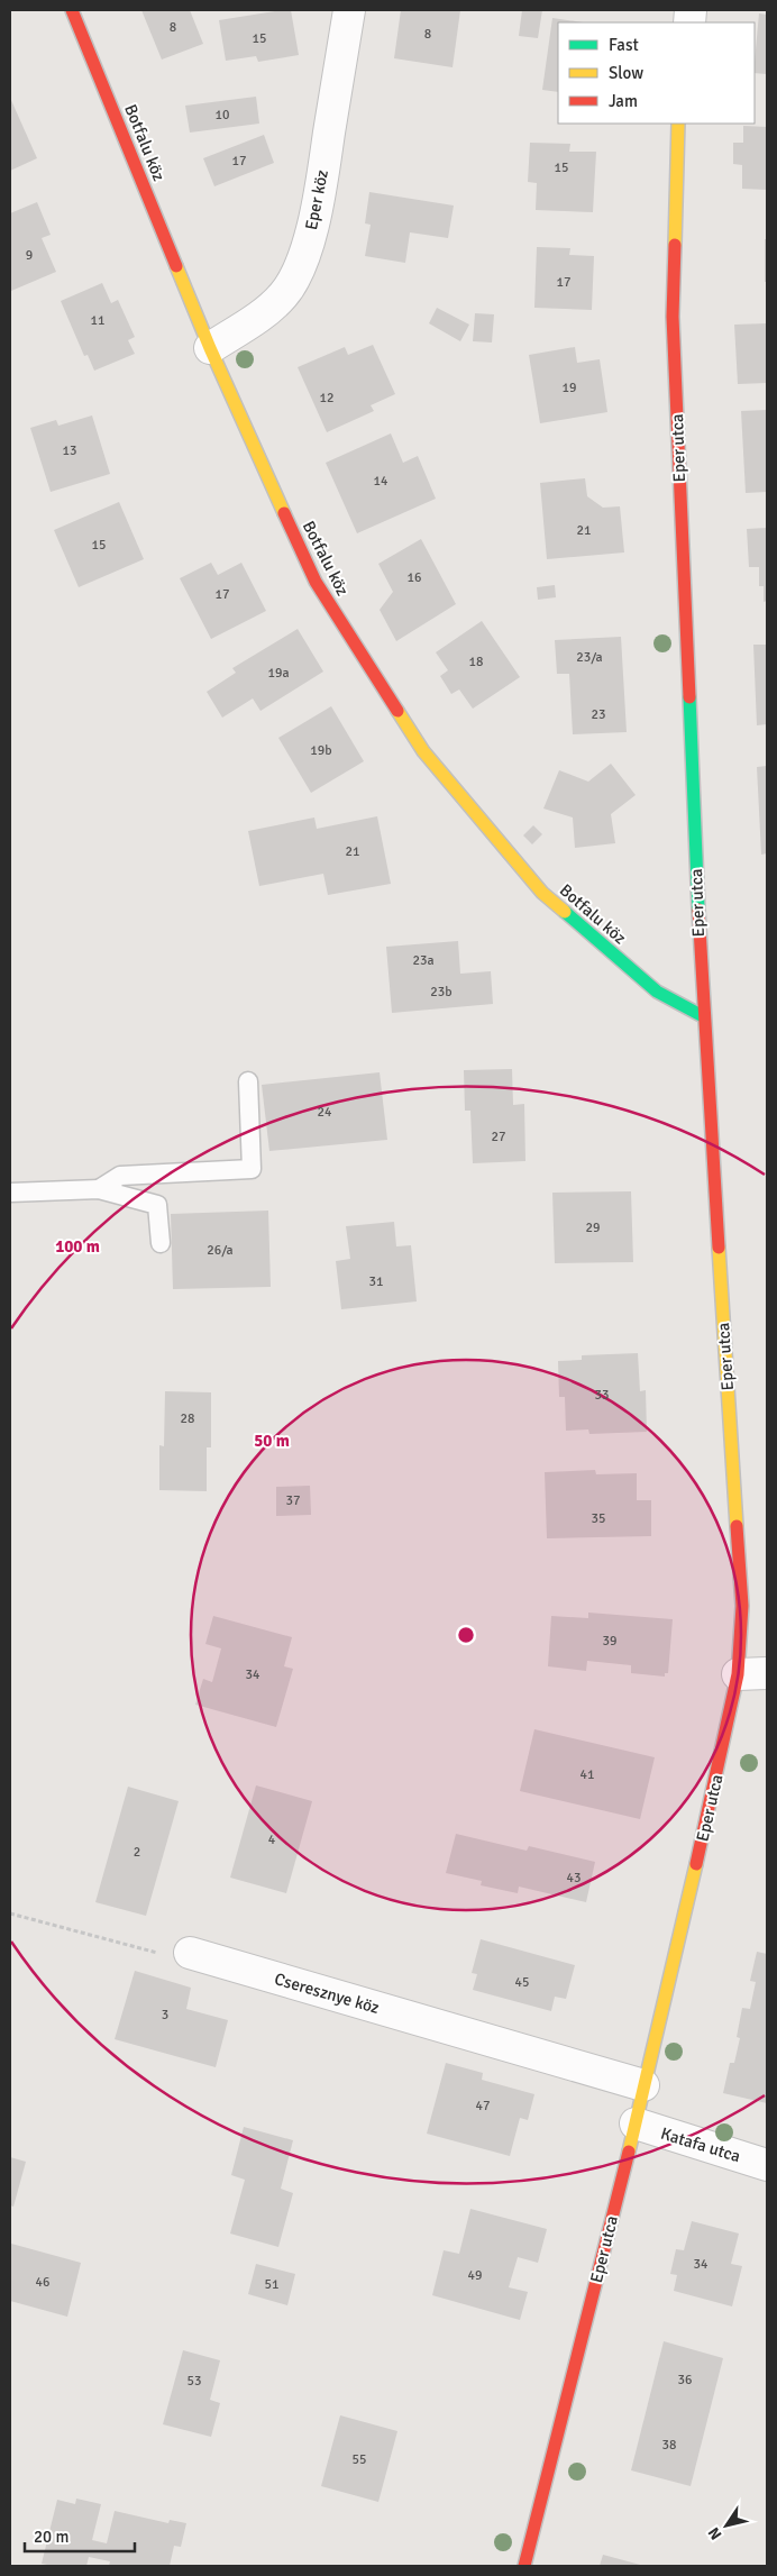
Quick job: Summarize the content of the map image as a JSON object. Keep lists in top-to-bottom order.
{
  "streets": {
    "street": [
      "Botfalu köz",
      "Eper köz",
      "Eper utca",
      "Cseresznye köz",
      "Katafa utca"
    ]
  },
  "crossings": [
    ["Botfalu köz", "Eper köz"],
    ["Botfalu köz", "Eper utca"],
    ["Eper utca", "Cseresznye köz"],
    ["Eper utca", "Katafa utca"]
  ],
  "house_numbers": [
    "8",
    "8",
    "15",
    "10",
    "17",
    "15",
    "9",
    "17",
    "11",
    "19",
    "12",
    "13",
    "14",
    "21",
    "15",
    "16",
    "17",
    "23/a",
    "18",
    "19a",
    "23",
    "19b",
    "21",
    "23a",
    "23b",
    "24",
    "27",
    "29",
    "26/a",
    "31",
    "33",
    "28",
    "37",
    "35",
    "39",
    "34",
    "41",
    "4",
    "2",
    "43",
    "45",
    "3",
    "47",
    "34",
    "49",
    "46",
    "51",
    "36",
    "53",
    "38",
    "55"
  ],
  "legend": ["Fast", "Slow", "Jam"],
  "scale_bar": "20 m",
  "north": "bottom left",
  "rings": ["100 m", "50 m"]
}
